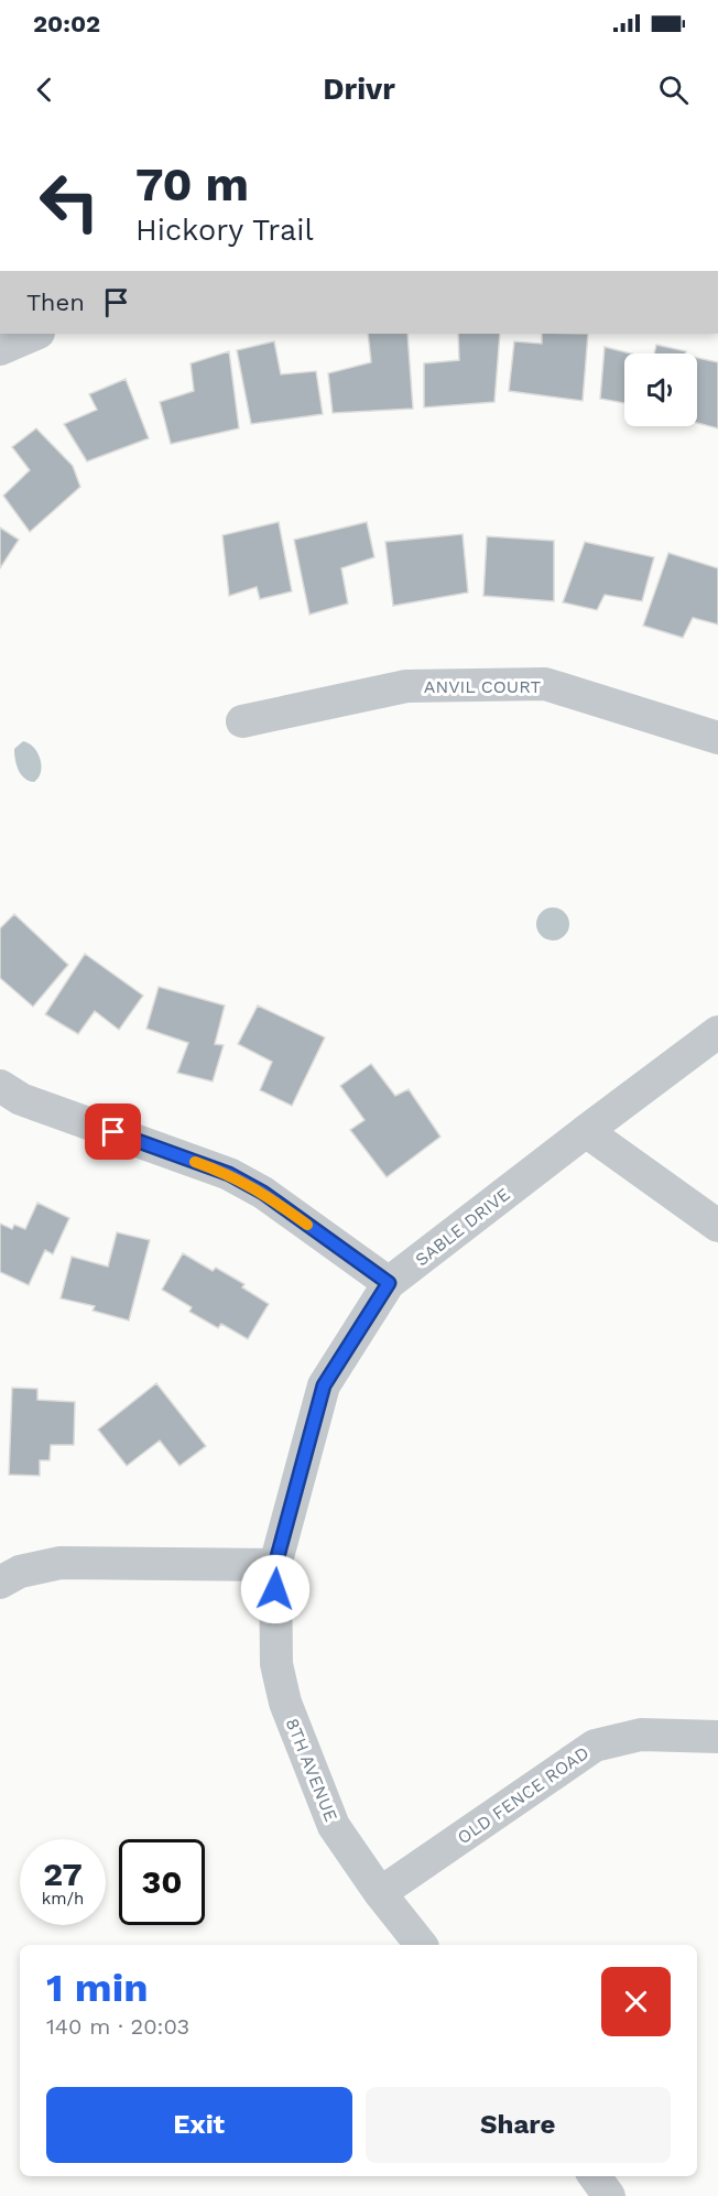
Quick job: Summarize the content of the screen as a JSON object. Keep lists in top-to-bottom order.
{
  "streets": {
    "street": [
      "ANVIL COURT",
      "SABLE DRIVE",
      "8TH AVENUE",
      "OLD FENCE ROAD"
    ]
  },
  "crossings": [
    ["SABLE DRIVE", "8TH AVENUE"],
    ["8TH AVENUE", "OLD FENCE ROAD"]
  ],
  "page": {
    "status": "20:02",
    "header": "Drivr",
    "turn": ["70 m", "Hickory Trail"],
    "then": "Then",
    "speed": "27 km/h",
    "limit": "30",
    "heading": ["1 min", "140 m · 20:03"],
    "buttons": ["Exit", "Share"]
  }
}
